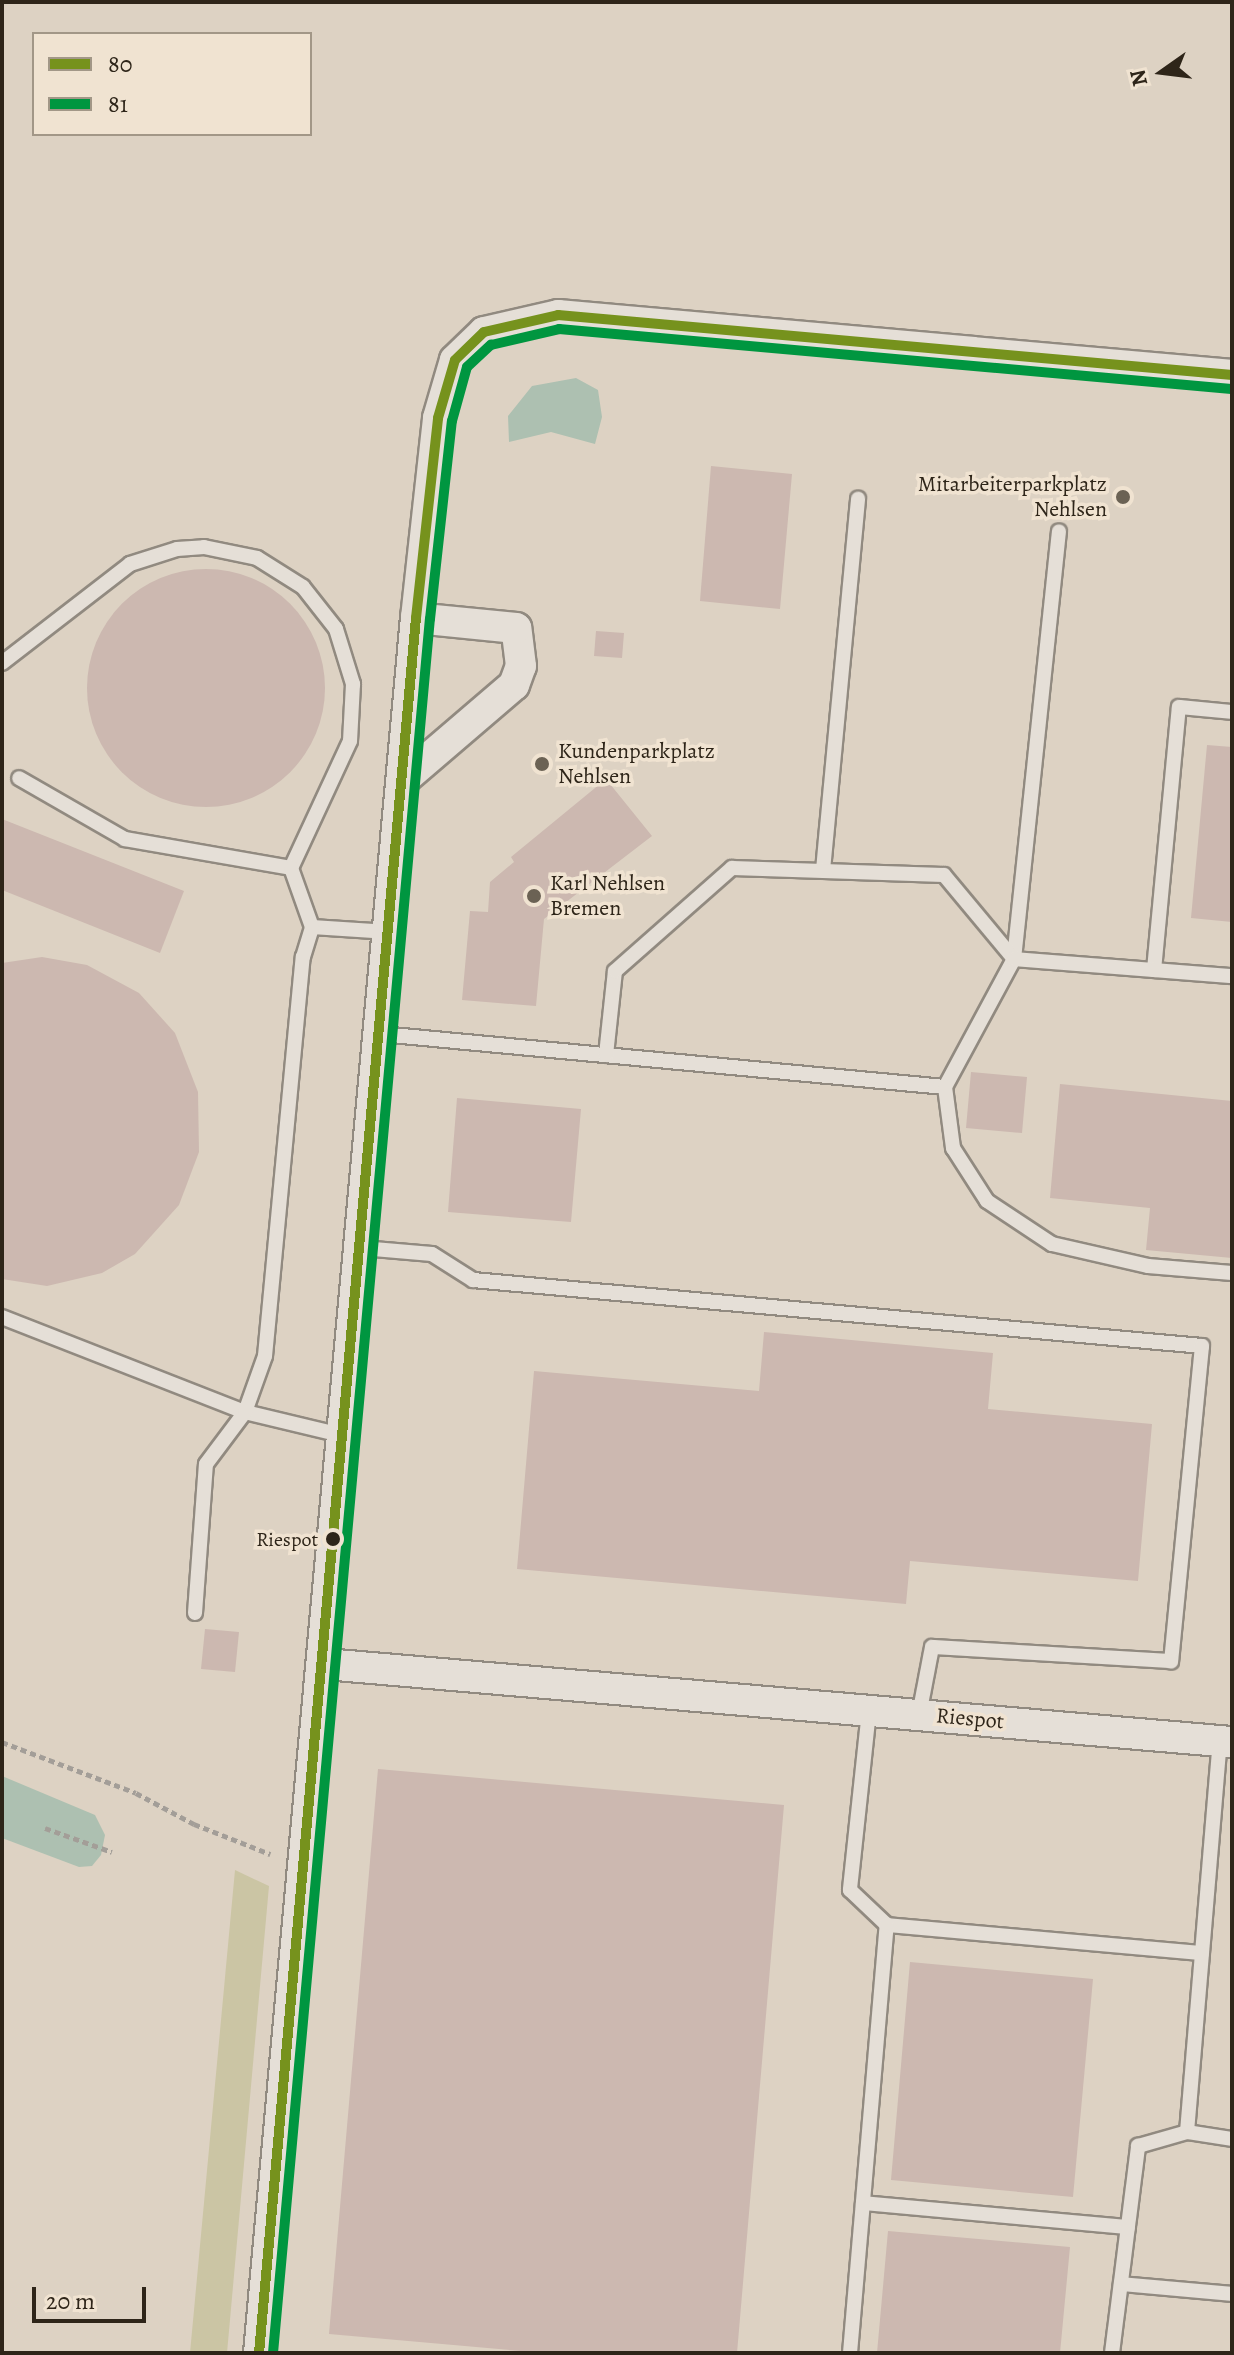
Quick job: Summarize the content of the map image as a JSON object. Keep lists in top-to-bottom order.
{
  "streets": {
    "street": ["Riespot"]
  },
  "places": [
    "Mitarbeiterparkplatz Nehlsen",
    "Kundenparkplatz Nehlsen",
    "Karl Nehlsen Bremen",
    "Riespot"
  ],
  "lines": ["transit line 80", "transit line 81"],
  "legend": ["80", "81"],
  "scale_bar": "20 m",
  "north": "left"
}
